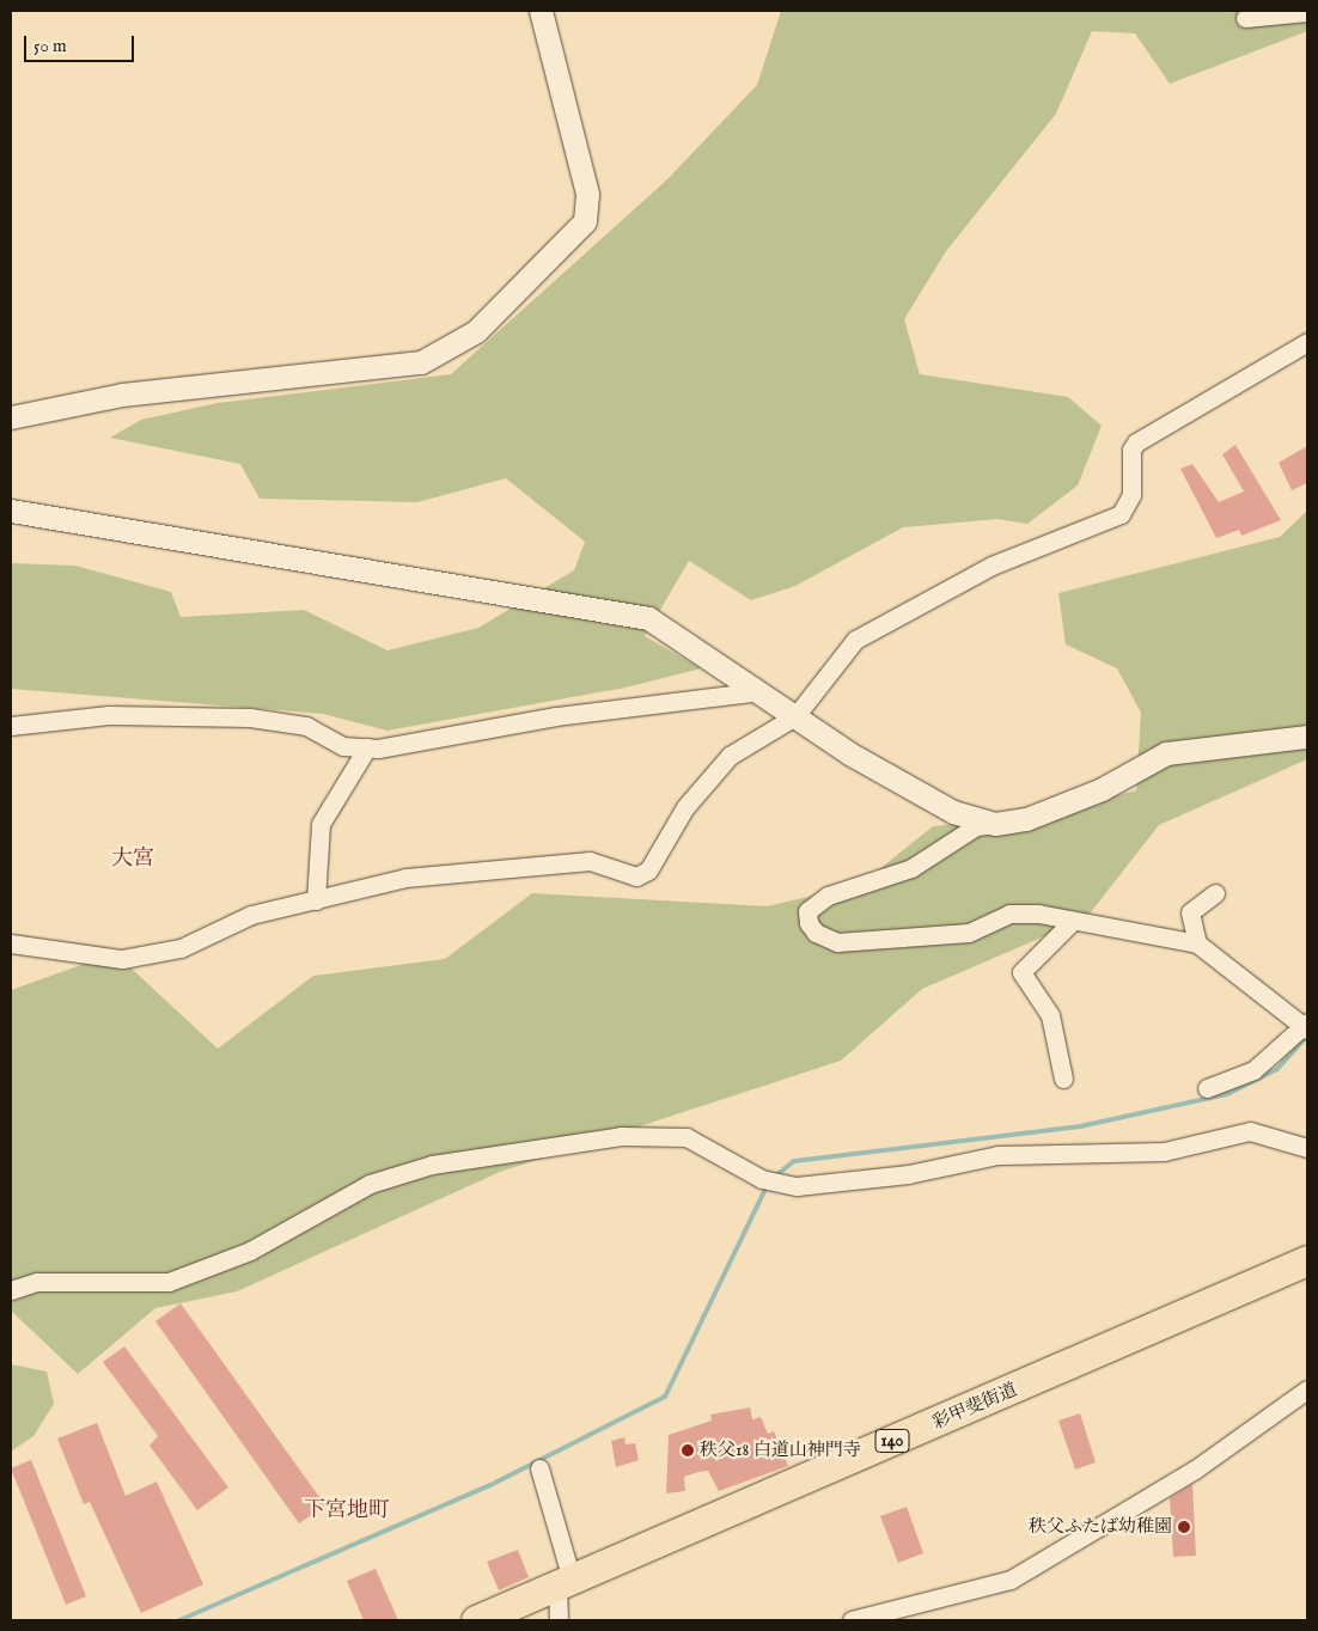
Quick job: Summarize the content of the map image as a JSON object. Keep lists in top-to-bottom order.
{
  "streets": {
    "highway": ["彩甲斐街道", "140"]
  },
  "districts": ["大宮", "下宮地町"],
  "places": ["秩父18 白道山神門寺", "秩父ふたば幼稚園"],
  "scale_bar": "50 m"
}
